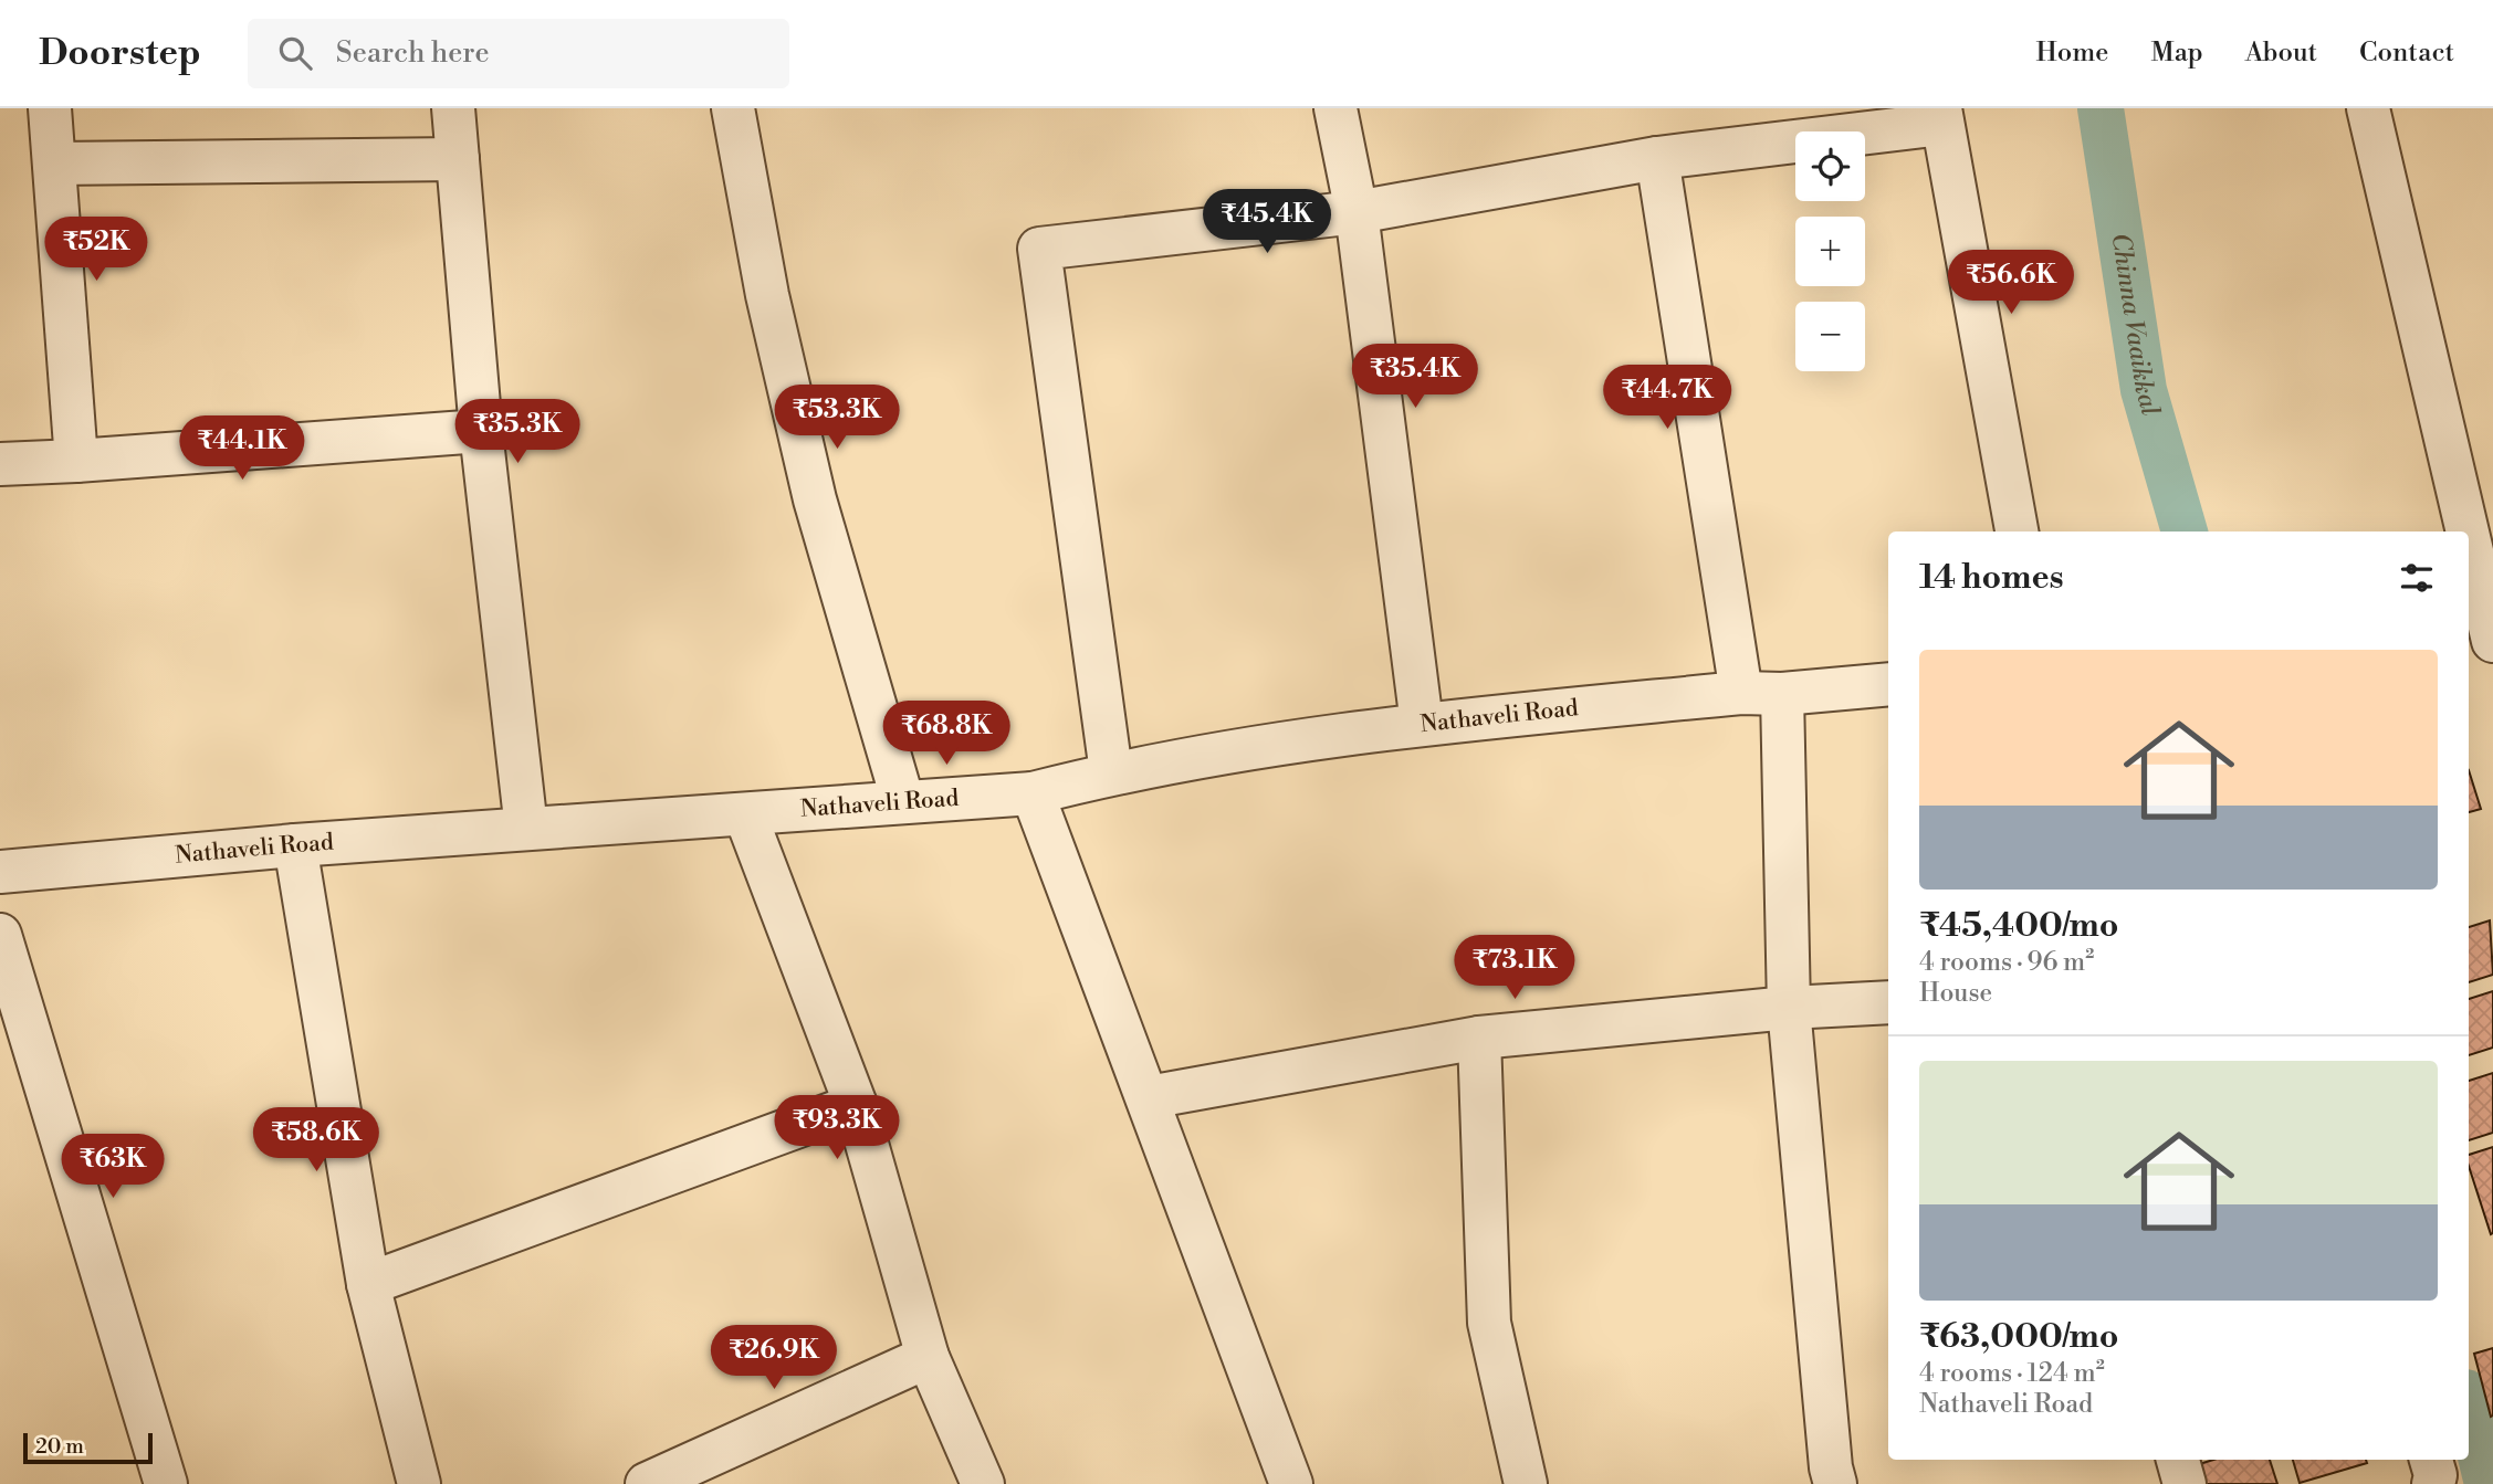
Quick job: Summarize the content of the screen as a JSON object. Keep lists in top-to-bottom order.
{
  "streets": {
    "street": ["Nathaveli Road"]
  },
  "water": ["Chinna Vaaikkal"],
  "scale_bar": "20 m",
  "page": {
    "header": "Doorstep",
    "search": "Search here",
    "nav": [
      "Home",
      "Map",
      "About",
      "Contact"
    ],
    "map_buttons": ["+", "−"],
    "price": [
      "₹45.4K",
      "₹52K",
      "₹56.6K",
      "₹35.4K",
      "₹44.7K",
      "₹53.3K",
      "₹35.3K",
      "₹44.1K",
      "₹68.8K",
      "₹73.1K",
      "₹93.3K",
      "₹58.6K",
      "₹63K",
      "₹26.9K"
    ],
    "heading": "14 homes",
    "list": [
      {
        "name": "₹45,400/mo",
        "note": "4 rooms · 96 m² · House"
      },
      {
        "name": "₹63,000/mo",
        "note": "4 rooms · 124 m² · Nathaveli Road"
      }
    ],
    "scale": "20 m"
  }
}
